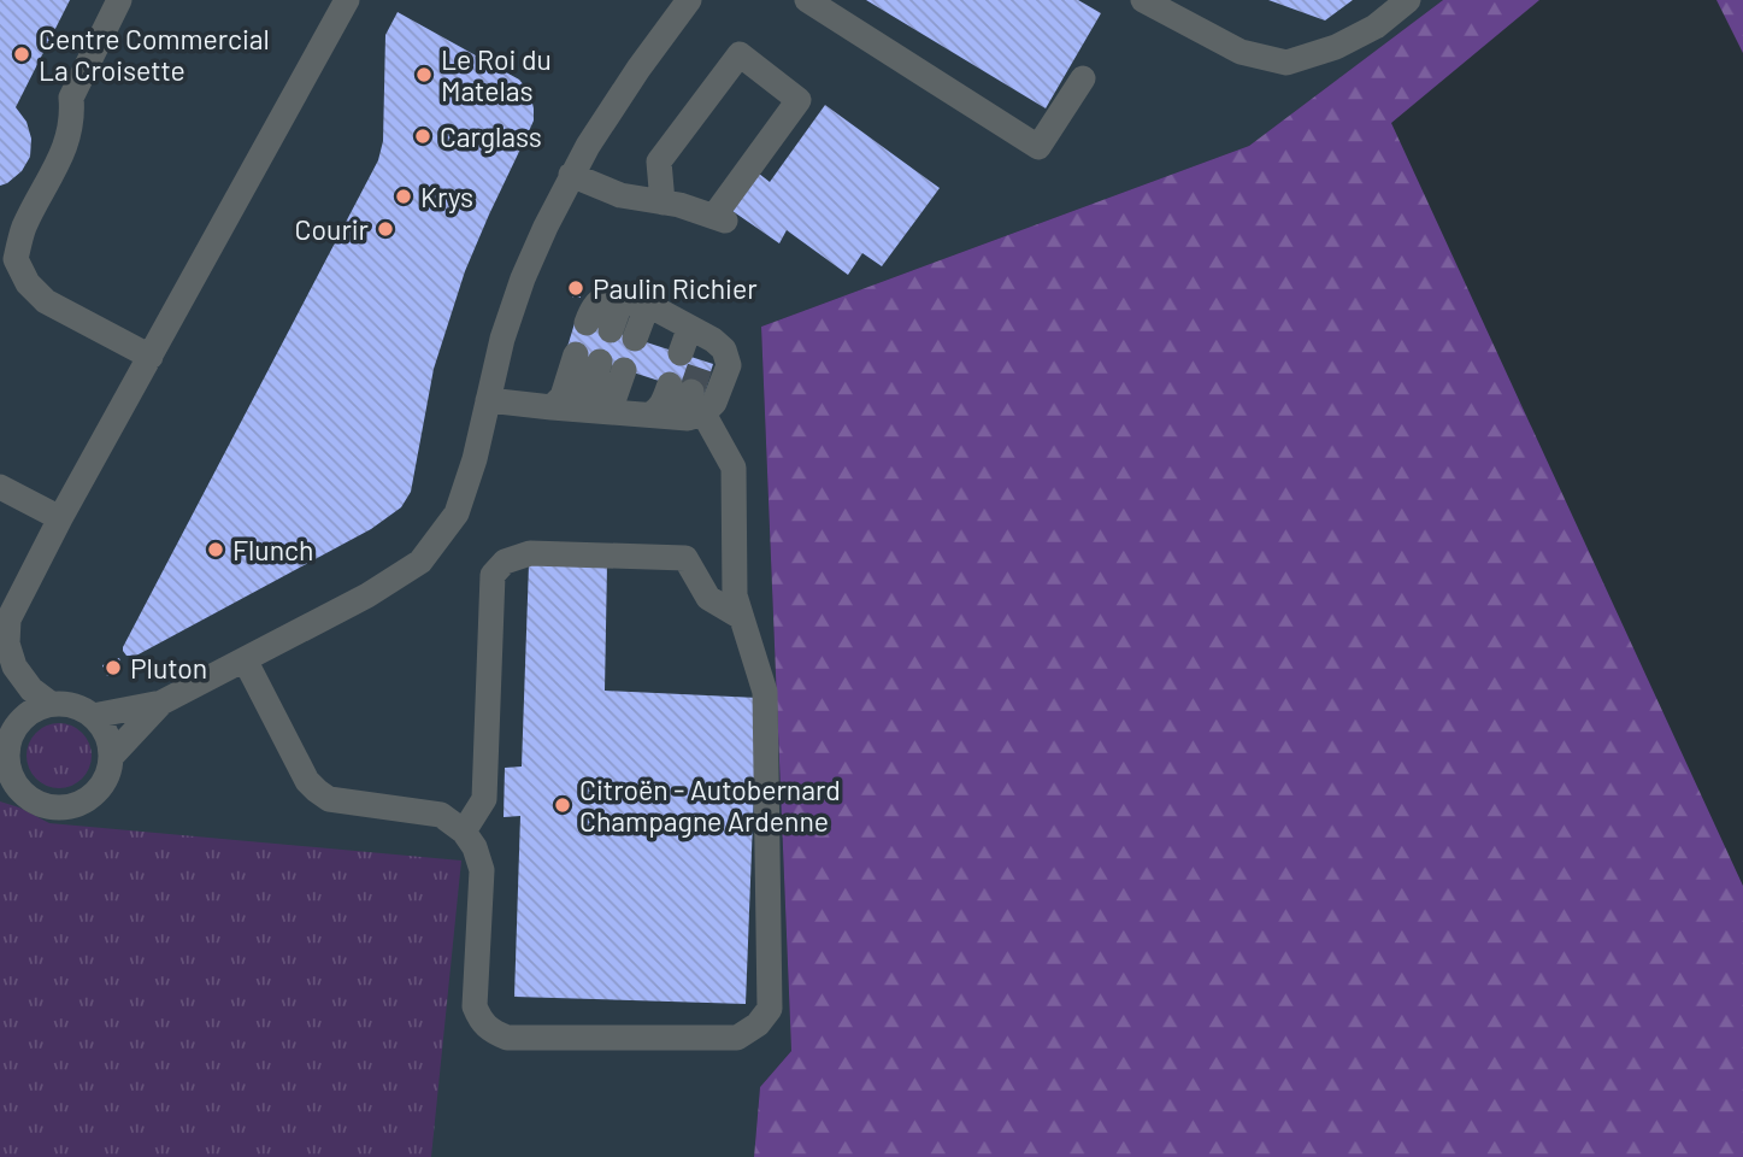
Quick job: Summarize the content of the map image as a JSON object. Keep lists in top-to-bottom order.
{
  "places": [
    "Centre Commercial La Croisette",
    "Le Roi du Matelas",
    "Carglass",
    "Krys",
    "Courir",
    "Paulin Richier",
    "Flunch",
    "Pluton",
    "Citroën - Autobernard Champagne Ardenne"
  ]
}
